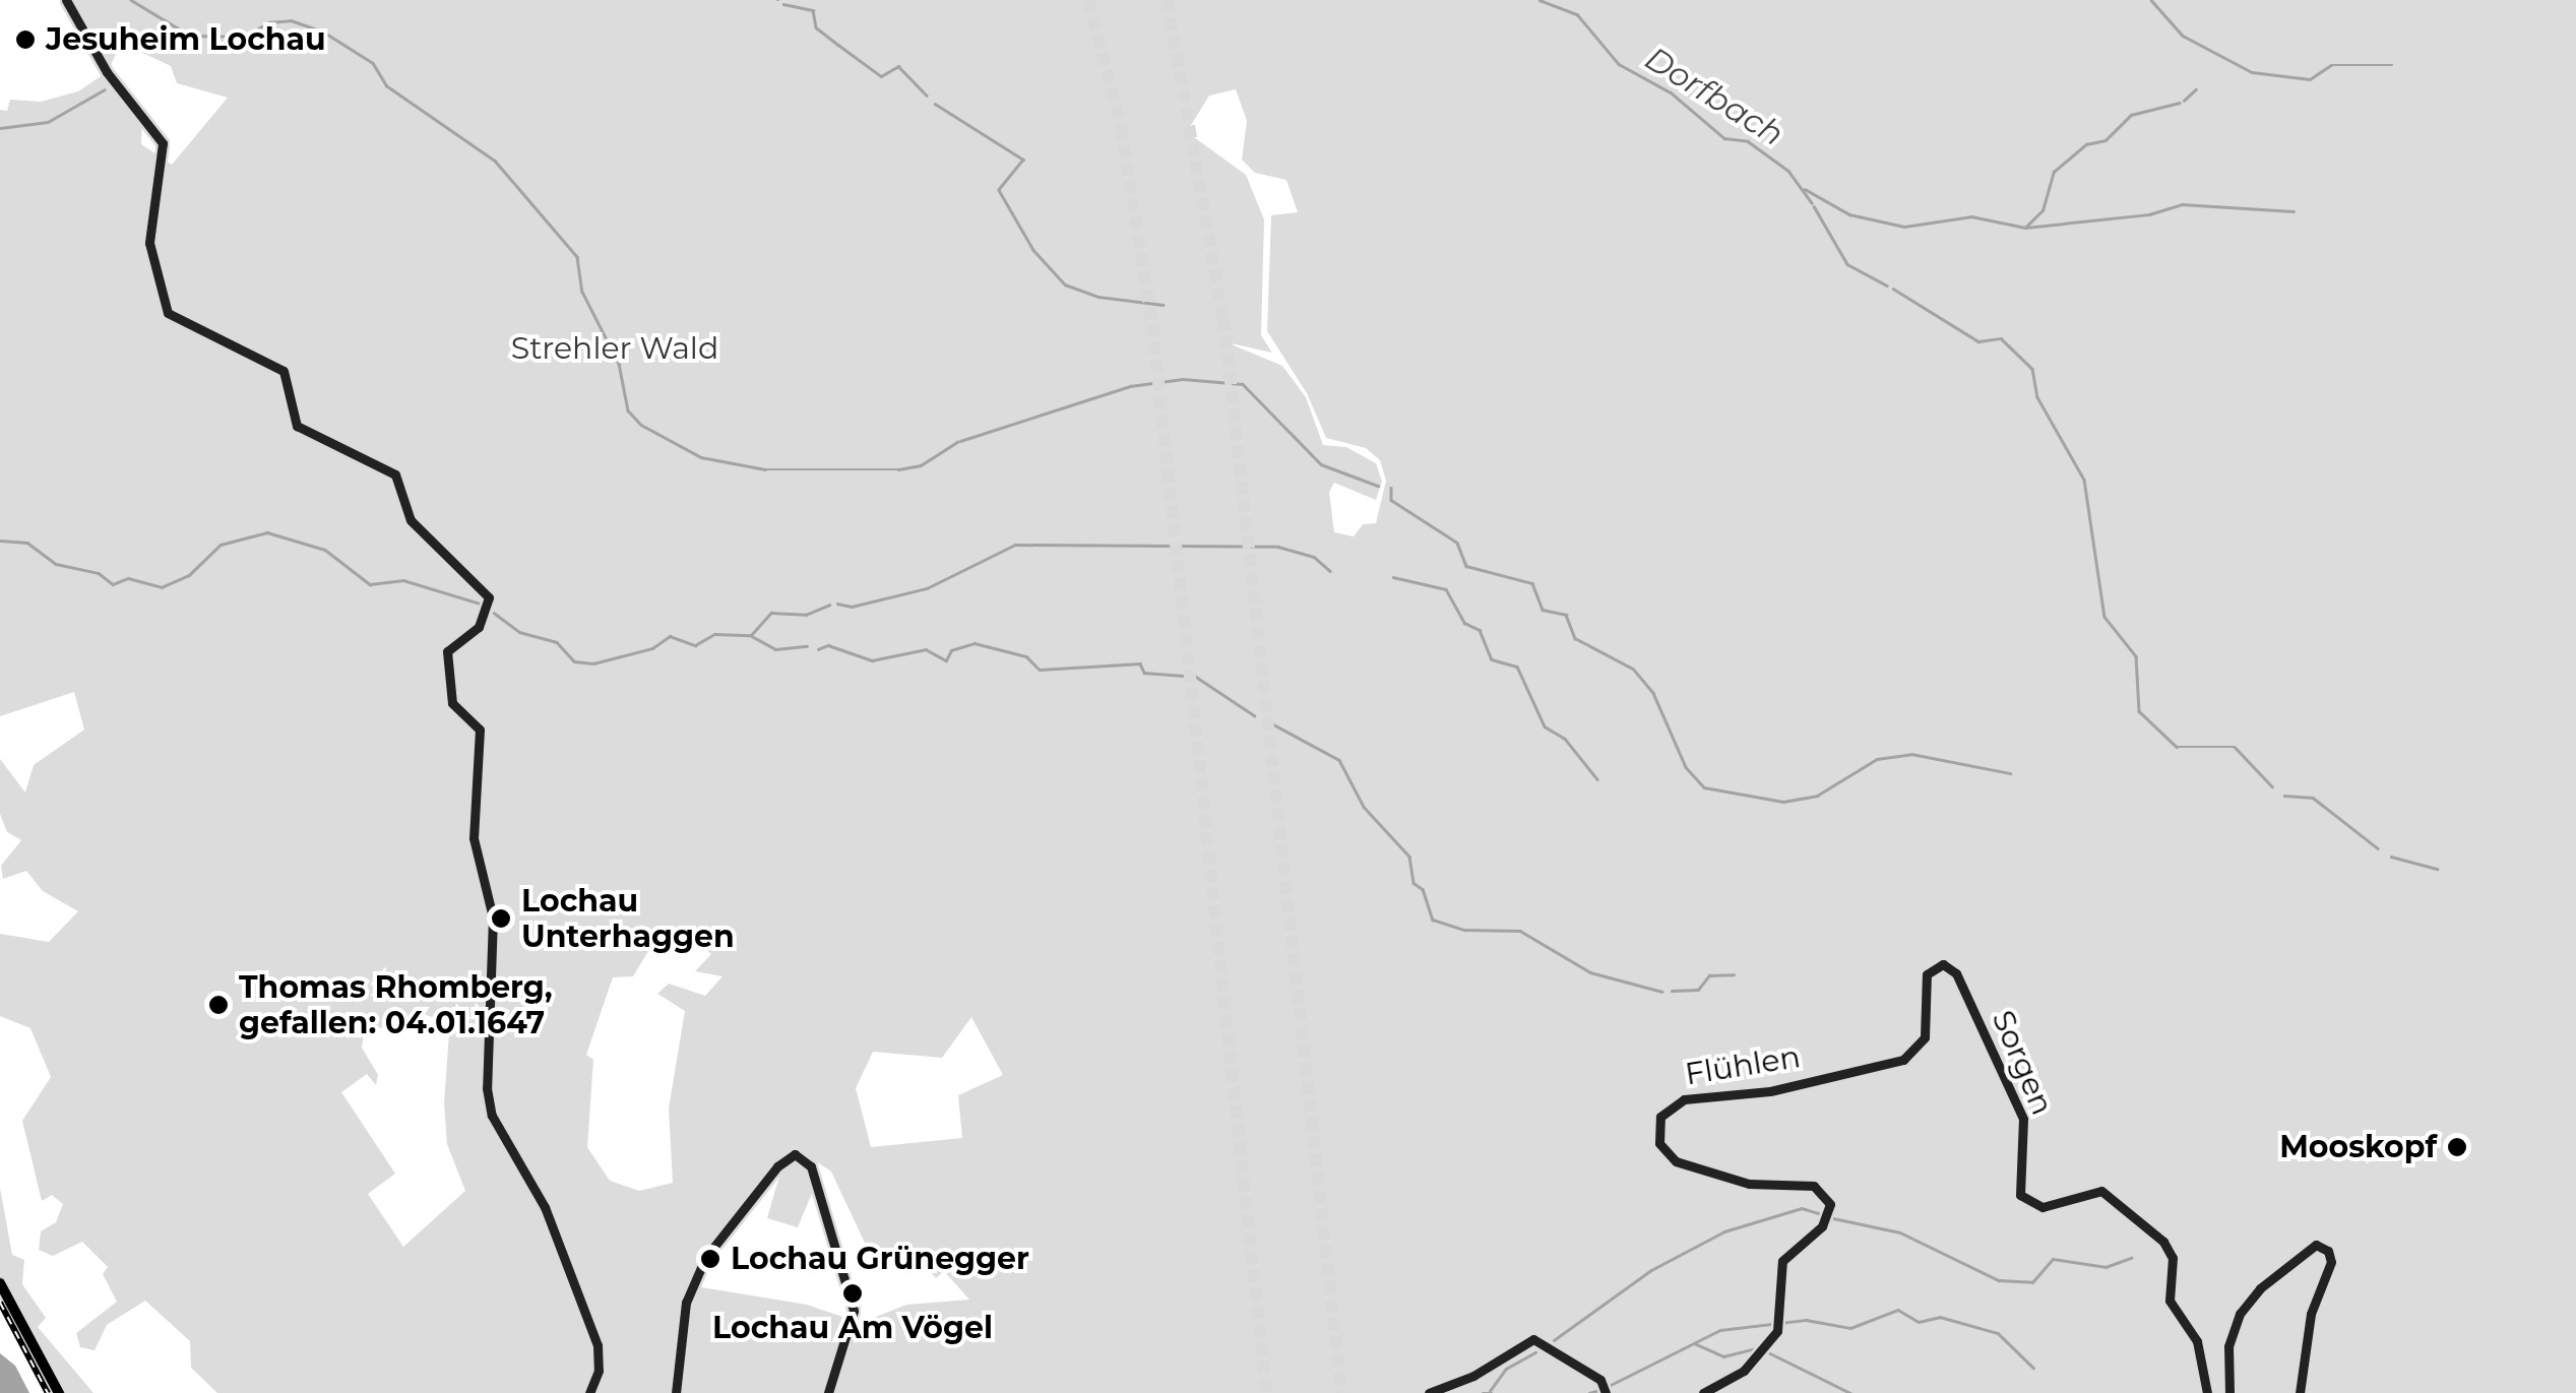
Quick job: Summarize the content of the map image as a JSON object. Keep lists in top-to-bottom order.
{
  "streets": {
    "street": ["Sorgen", "Flühlen"]
  },
  "crossings": [
    ["Sorgen", "Flühlen"]
  ],
  "water": ["Dorfbach"],
  "parks": ["Strehler Wald"],
  "places": [
    "Jesuheim Lochau",
    "Lochau Unterhaggen",
    "Thomas Rhomberg, gefallen: 04.01.1647",
    "Mooskopf",
    "Lochau Grünegger",
    "Lochau Am Vögel"
  ]
}
